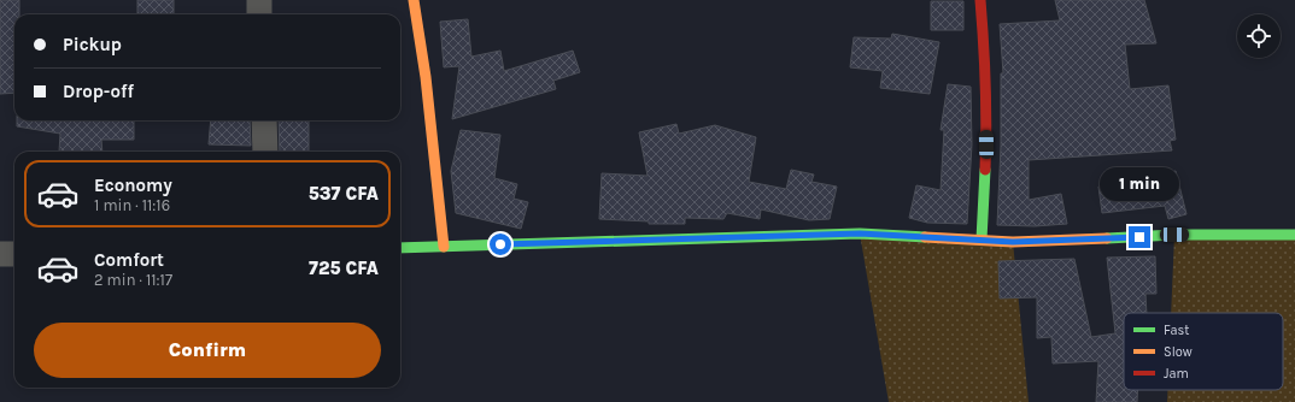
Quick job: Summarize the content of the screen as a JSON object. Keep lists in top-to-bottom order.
{
  "legend": ["Fast", "Slow", "Jam"],
  "page": {
    "banner": ["Pickup", "Drop-off"],
    "list": [
      {
        "name": "Economy",
        "note": "1 min · 11:16",
        "value": "537 CFA"
      },
      {
        "name": "Comfort",
        "note": "2 min · 11:17",
        "value": "725 CFA"
      }
    ],
    "bubble": "1 min",
    "buttons": "Confirm"
  }
}
